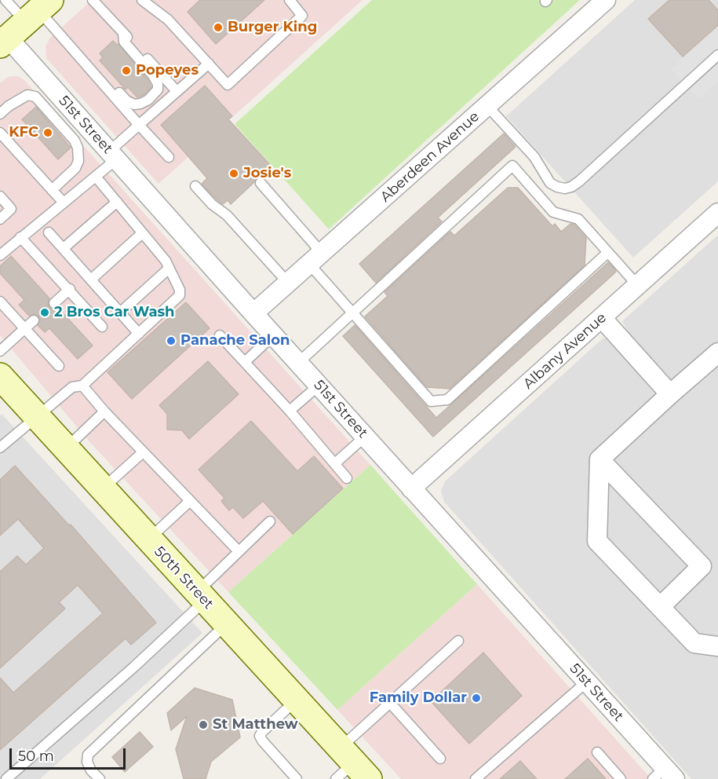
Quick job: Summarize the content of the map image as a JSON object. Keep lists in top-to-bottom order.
{
  "streets": {
    "main road": ["50th Street"],
    "street": ["51st Street", "Aberdeen Avenue", "Albany Avenue"]
  },
  "crossings": [
    ["51st Street", "Aberdeen Avenue"],
    ["51st Street", "Albany Avenue"]
  ],
  "places": [
    "Burger King",
    "Popeyes",
    "KFC",
    "Josie's",
    "2 Bros Car Wash",
    "Panache Salon",
    "Family Dollar",
    "St Matthew"
  ],
  "scale_bar": "50 m"
}
